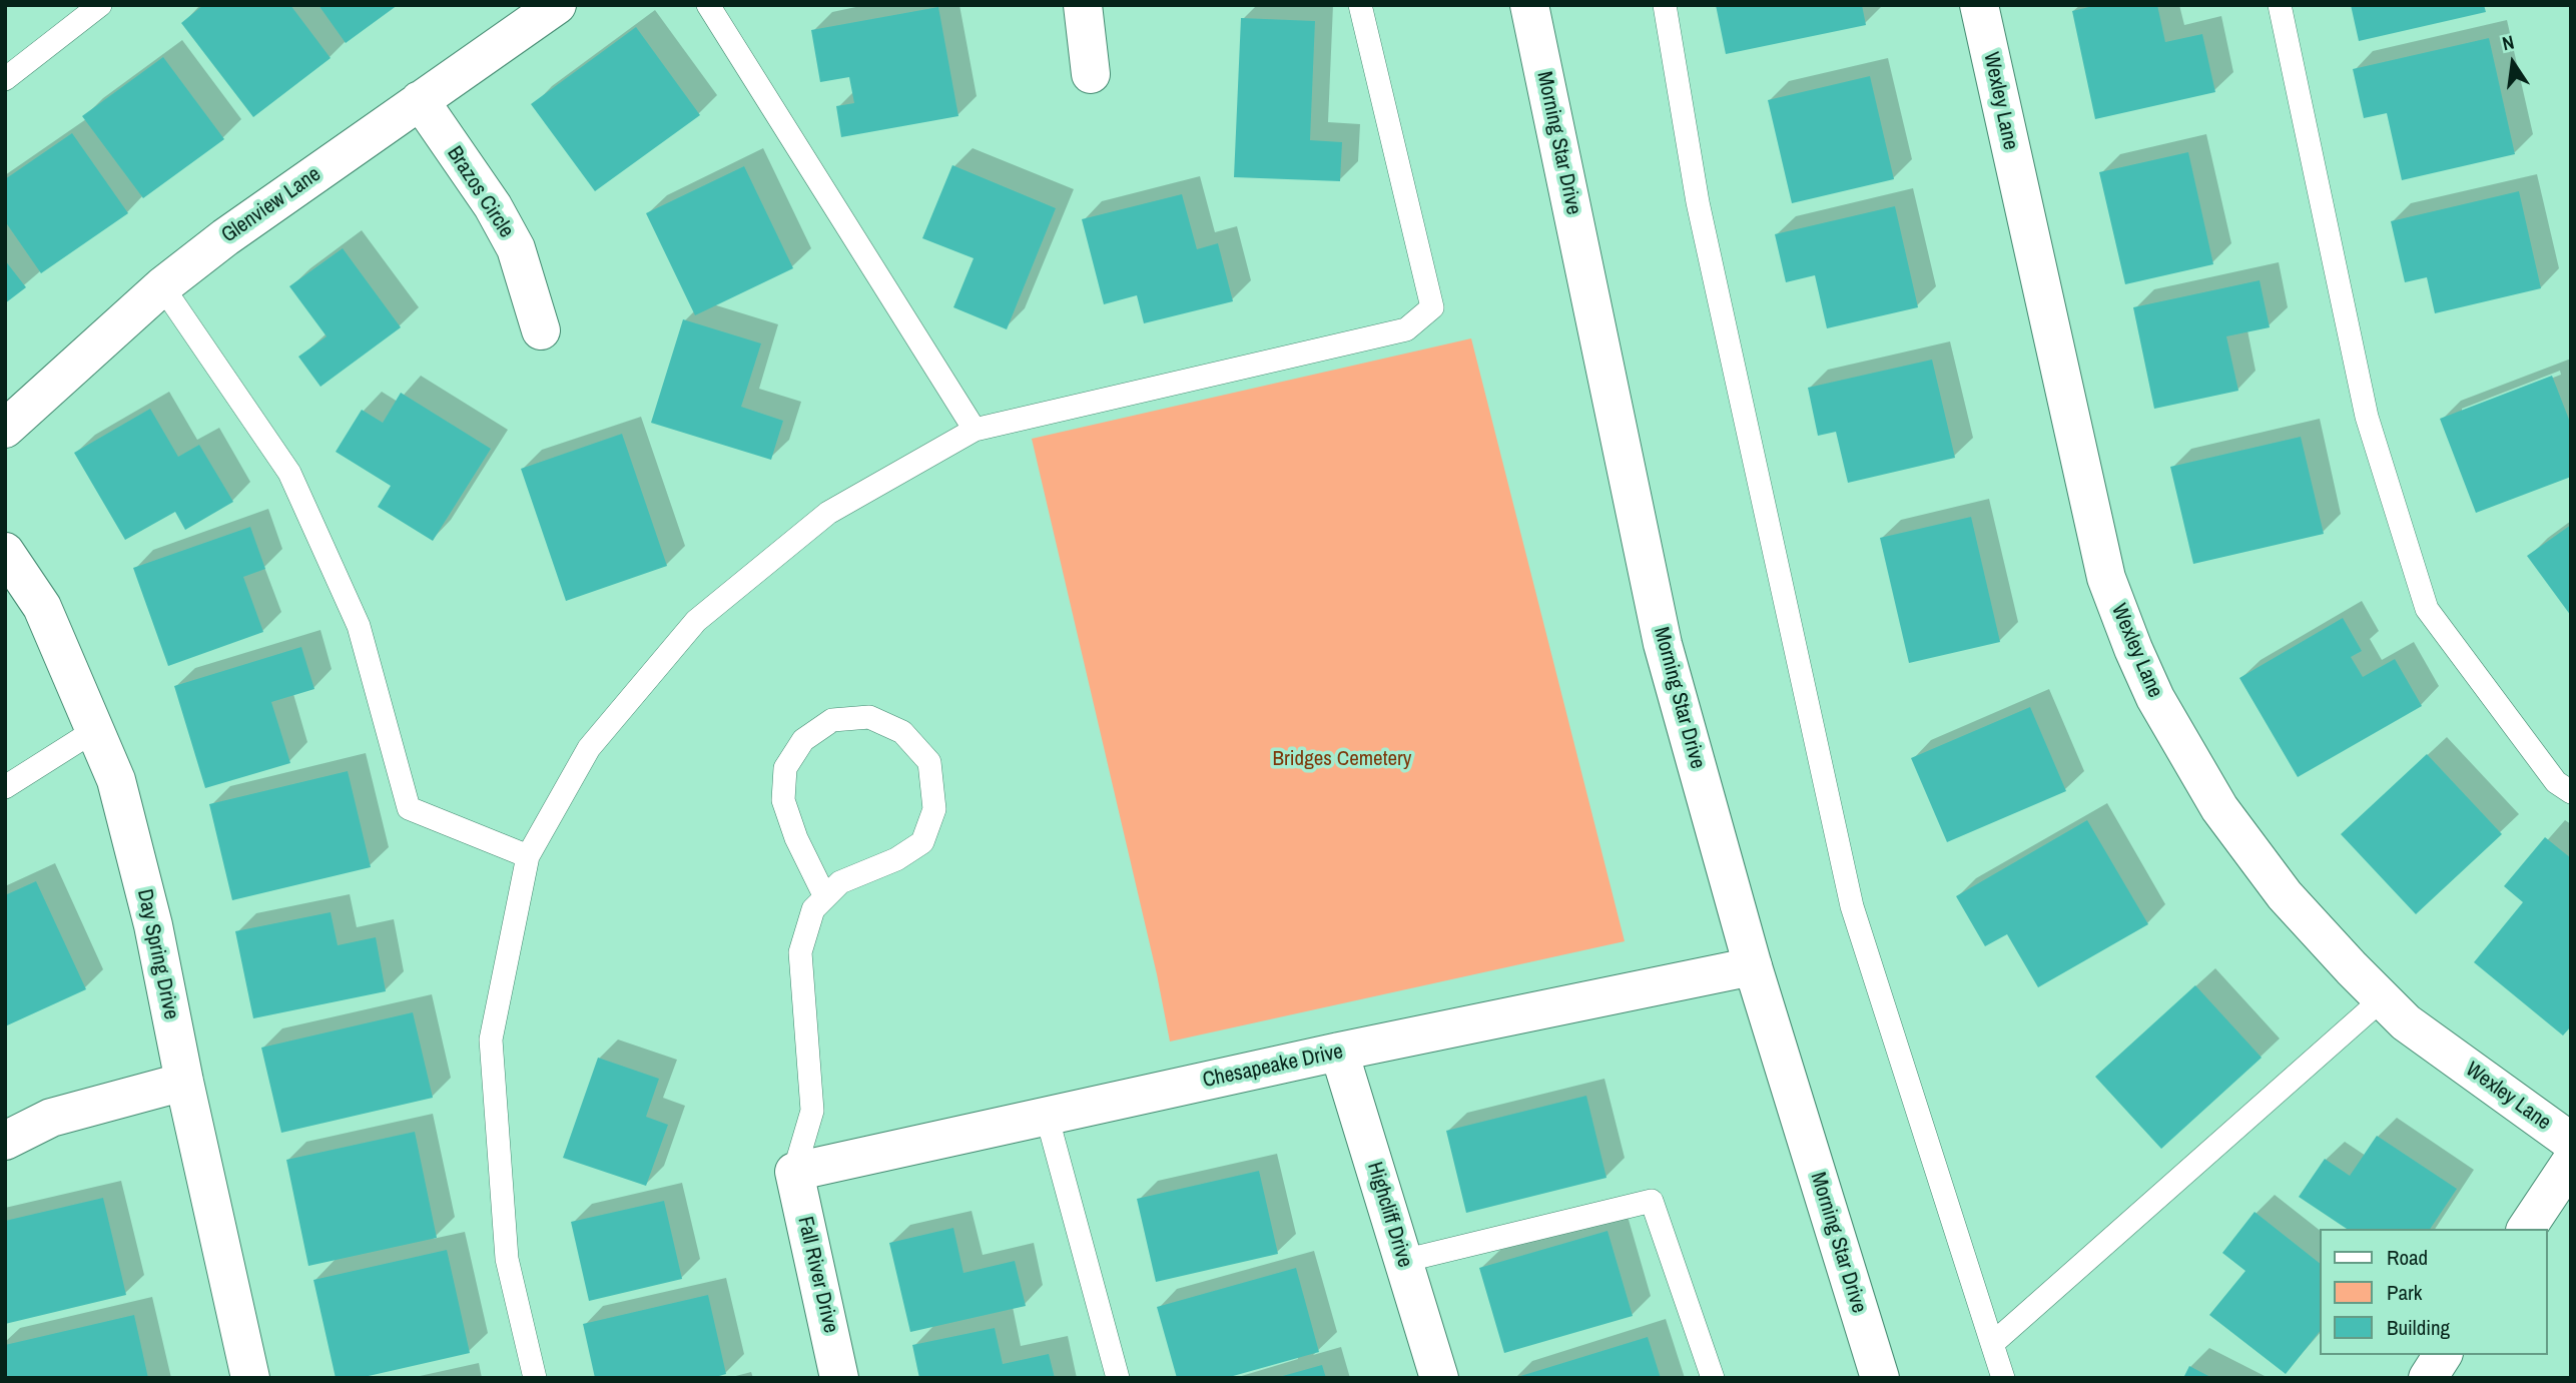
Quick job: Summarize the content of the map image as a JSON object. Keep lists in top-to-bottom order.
{
  "streets": {
    "street": [
      "Wexley Lane",
      "Morning Star Drive",
      "Brazos Circle",
      "Glenview Lane",
      "Day Spring Drive",
      "Chesapeake Drive",
      "Highcliff Drive",
      "Fall River Drive"
    ]
  },
  "crossings": [
    ["Morning Star Drive", "Chesapeake Drive"],
    ["Brazos Circle", "Glenview Lane"],
    ["Chesapeake Drive", "Highcliff Drive"],
    ["Chesapeake Drive", "Fall River Drive"]
  ],
  "parks": ["Bridges Cemetery"],
  "legend": ["Road", "Park", "Building"],
  "north": "top"
}
